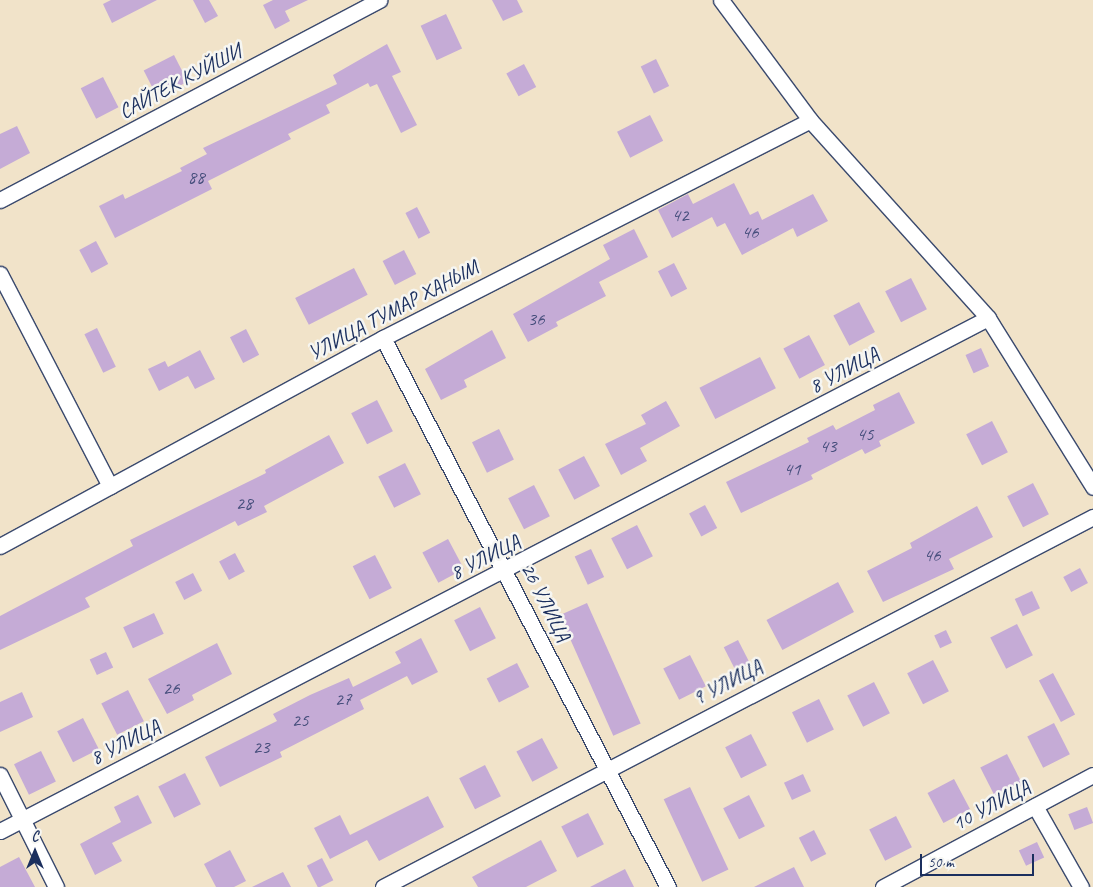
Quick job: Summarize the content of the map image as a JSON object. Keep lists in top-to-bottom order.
{
  "streets": {
    "street": [
      "САЙТЕК КУЙШИ",
      "УЛИЦА ТУМАР ХАНЫМ",
      "8 УЛИЦА",
      "26 УЛИЦА",
      "9 УЛИЦА",
      "10 УЛИЦА"
    ]
  },
  "crossings": [
    ["УЛИЦА ТУМАР ХАНЫМ", "26 УЛИЦА"],
    ["8 УЛИЦА", "26 УЛИЦА"],
    ["26 УЛИЦА", "9 УЛИЦА"]
  ],
  "house_numbers": [
    "88",
    "42",
    "46",
    "36",
    "45",
    "43",
    "41",
    "28",
    "46",
    "26",
    "27",
    "25",
    "23"
  ],
  "scale_bar": "50 m",
  "north": "top"
}
